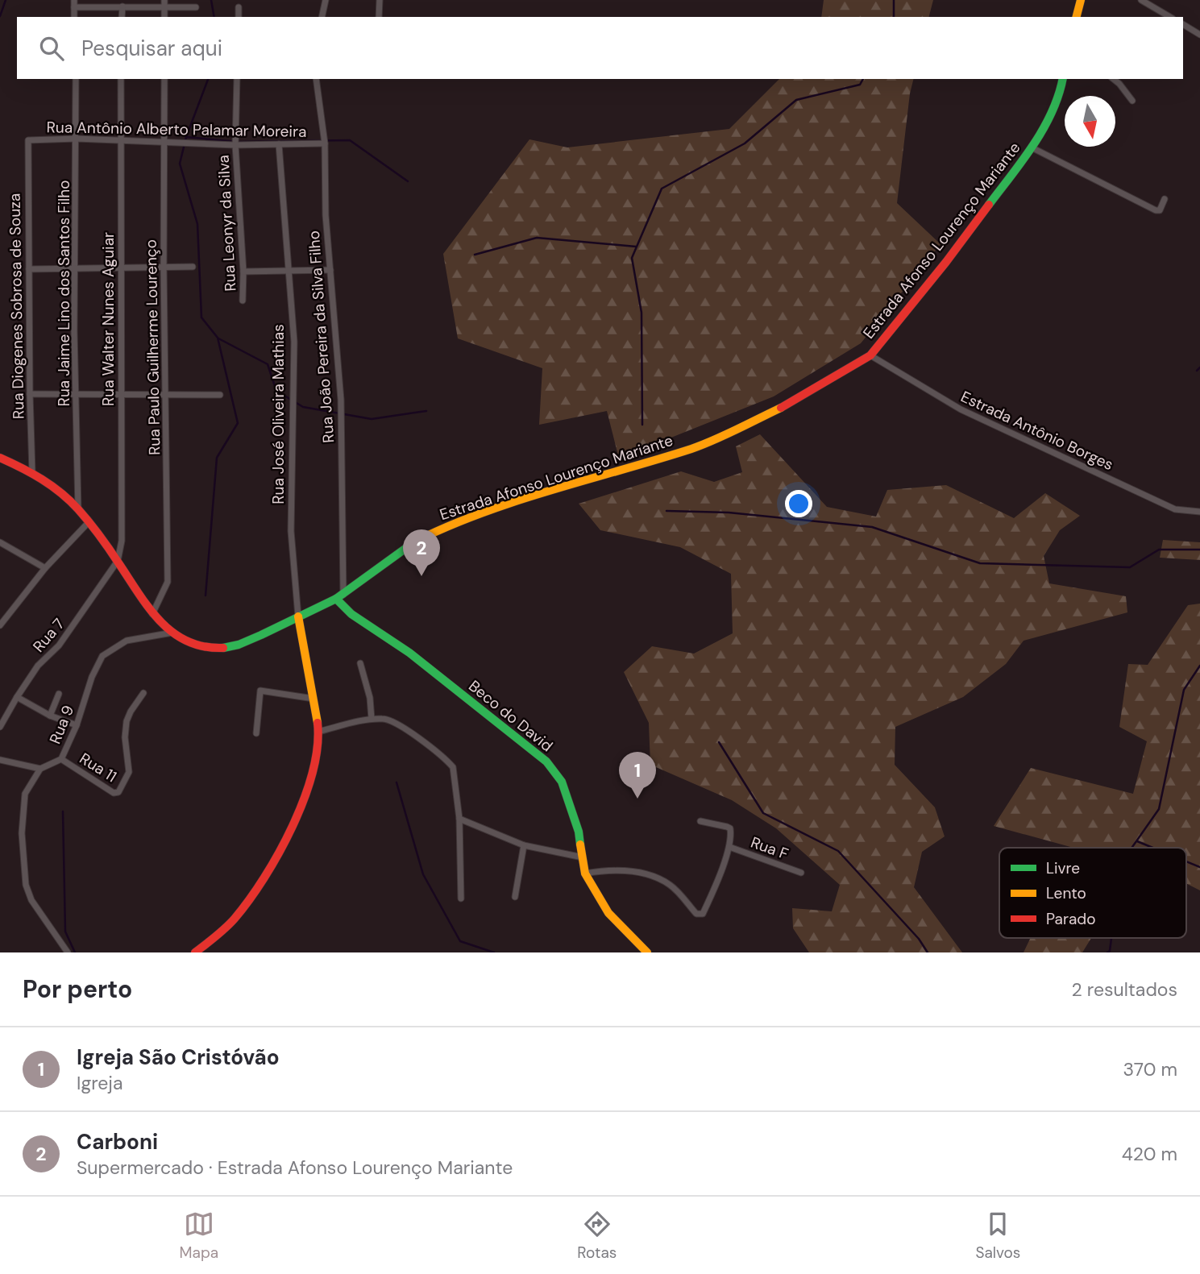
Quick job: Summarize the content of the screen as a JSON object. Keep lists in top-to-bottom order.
{
  "streets": {
    "main road": ["Estrada Afonso Lourenço Mariante", "Beco do David"],
    "street": [
      "Rua Antônio Alberto Palamar Moreira",
      "Rua Leonyr da Silva",
      "Rua Jaime Lino dos Santos Filho",
      "Rua Diogenes Sobrosa de Souza",
      "Rua Walter Nunes Aguiar",
      "Rua João Pereira da Silva Filho",
      "Rua Paulo Guilherme Lourenço",
      "Rua José Oliveira Mathias",
      "Estrada Antônio Borges",
      "Rua 7",
      "Rua 9",
      "Rua 11",
      "Rua F"
    ]
  },
  "crossings": [
    ["Rua Antônio Alberto Palamar Moreira", "Rua Leonyr da Silva"],
    ["Rua Antônio Alberto Palamar Moreira", "Rua Jaime Lino dos Santos Filho"],
    ["Rua Antônio Alberto Palamar Moreira", "Rua Diogenes Sobrosa de Souza"],
    ["Rua Antônio Alberto Palamar Moreira", "Rua Walter Nunes Aguiar"],
    ["Rua Antônio Alberto Palamar Moreira", "Rua João Pereira da Silva Filho"],
    ["Rua Antônio Alberto Palamar Moreira", "Rua Paulo Guilherme Lourenço"],
    ["Rua Antônio Alberto Palamar Moreira", "Rua José Oliveira Mathias"],
    ["Estrada Afonso Lourenço Mariante", "Rua Jaime Lino dos Santos Filho"],
    ["Estrada Afonso Lourenço Mariante", "Rua Diogenes Sobrosa de Souza"],
    ["Estrada Afonso Lourenço Mariante", "Rua Walter Nunes Aguiar"],
    ["Estrada Afonso Lourenço Mariante", "Rua João Pereira da Silva Filho"],
    ["Estrada Afonso Lourenço Mariante", "Rua Paulo Guilherme Lourenço"],
    ["Estrada Afonso Lourenço Mariante", "Rua José Oliveira Mathias"],
    ["Estrada Afonso Lourenço Mariante", "Estrada Antônio Borges"],
    ["Estrada Afonso Lourenço Mariante", "Rua 7"],
    ["Estrada Afonso Lourenço Mariante", "Beco do David"],
    ["Estrada Afonso Lourenço Mariante", "Rua 9"],
    ["Rua Walter Nunes Aguiar", "Rua 7"],
    ["Rua João Pereira da Silva Filho", "Beco do David"],
    ["Rua 9", "Rua 11"]
  ],
  "legend": ["Livre", "Lento", "Parado"],
  "north": "bottom",
  "page": {
    "search": "Pesquisar aqui",
    "pins": ["2", "1"],
    "heading": ["Por perto", "2 resultados"],
    "list": [
      {
        "mark": "1",
        "name": "Igreja São Cristóvão",
        "note": "Igreja",
        "value": "370 m"
      },
      {
        "mark": "2",
        "name": "Carboni",
        "note": "Supermercado · Estrada Afonso Lourenço Mariante",
        "value": "420 m"
      }
    ],
    "nav": ["Mapa", "Rotas", "Salvos"]
  }
}
